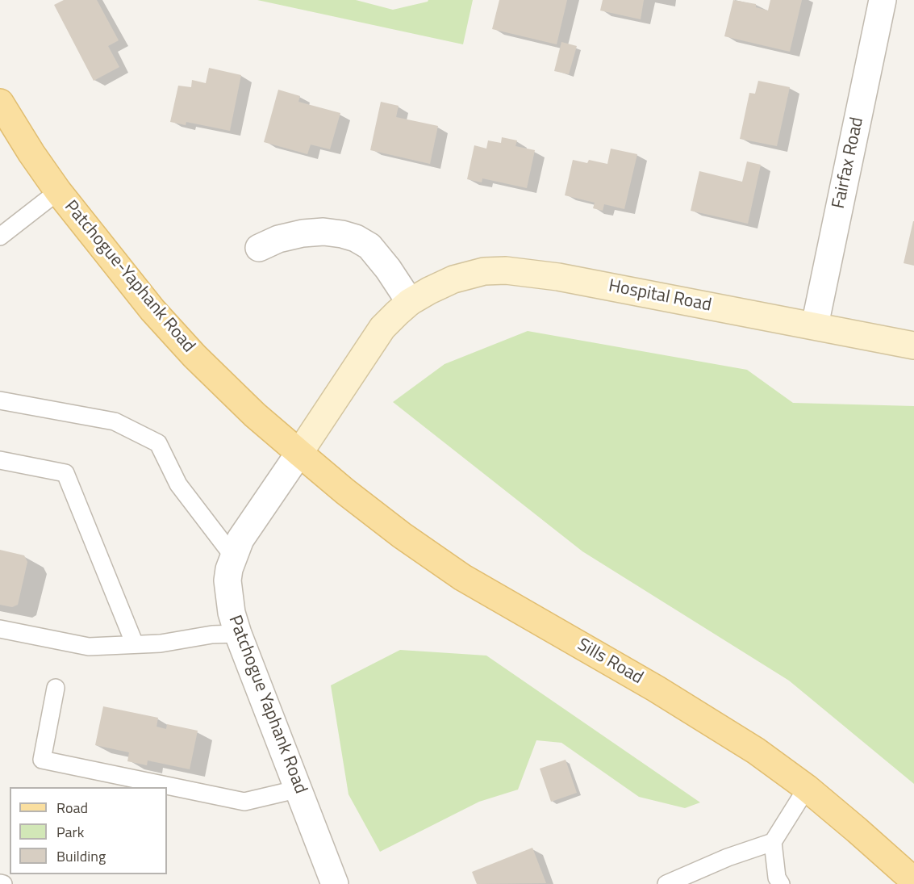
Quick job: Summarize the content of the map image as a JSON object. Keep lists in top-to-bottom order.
{
  "streets": {
    "main road": ["Patchogue-Yaphank Road", "Sills Road"],
    "street": ["Fairfax Road", "Hospital Road", "Patchogue Yaphank Road"]
  },
  "crossings": [
    ["Fairfax Road", "Hospital Road"],
    ["Patchogue-Yaphank Road", "Hospital Road"],
    ["Patchogue-Yaphank Road", "Sills Road"],
    ["Patchogue-Yaphank Road", "Patchogue Yaphank Road"],
    ["Hospital Road", "Sills Road"],
    ["Hospital Road", "Patchogue Yaphank Road"],
    ["Sills Road", "Patchogue Yaphank Road"]
  ],
  "legend": ["Road", "Park", "Building"]
}
